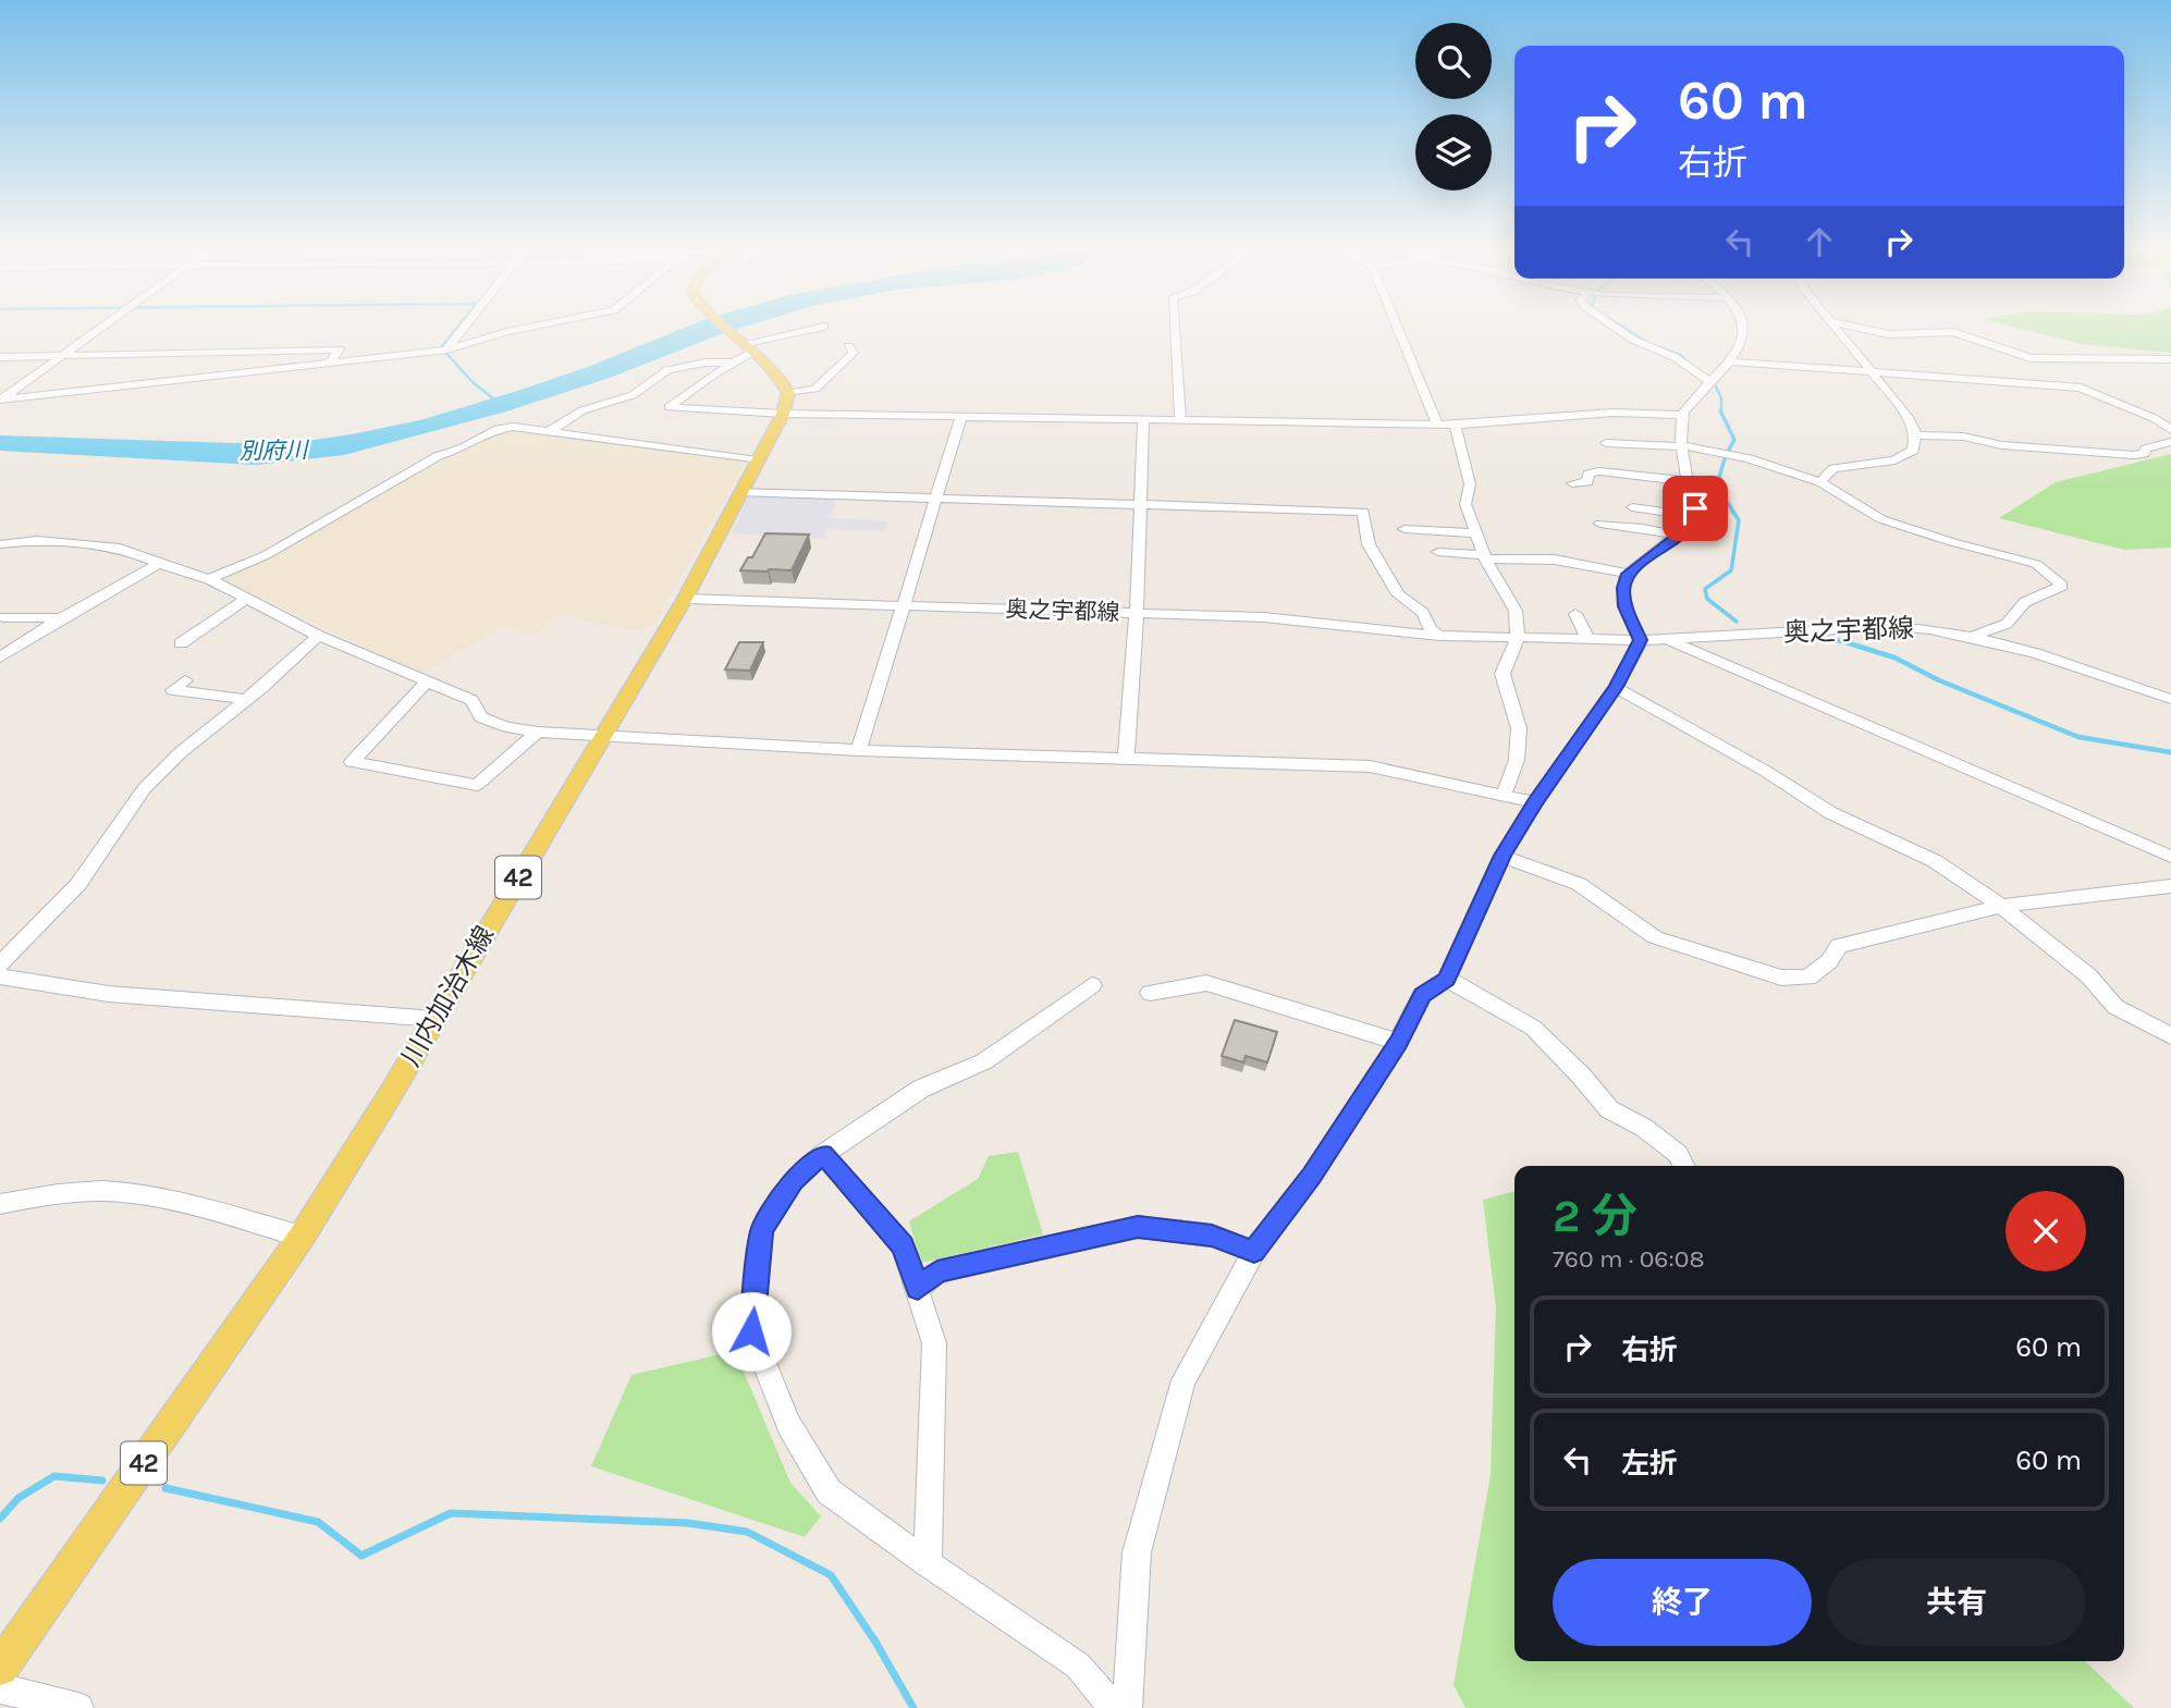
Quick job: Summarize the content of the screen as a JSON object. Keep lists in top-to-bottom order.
{
  "streets": {
    "main road": ["42", "川内加治木線"],
    "street": ["奥之宇都線"]
  },
  "crossings": [
    ["奥之宇都線", "川内加治木線"]
  ],
  "water": ["別府川"],
  "page": {
    "turn": ["60 m", "右折"],
    "heading": ["2 分", "760 m · 06:08"],
    "list": [
      {
        "name": "右折",
        "value": "60 m"
      },
      {
        "name": "左折",
        "value": "60 m"
      }
    ],
    "buttons": ["終了", "共有"]
  }
}
